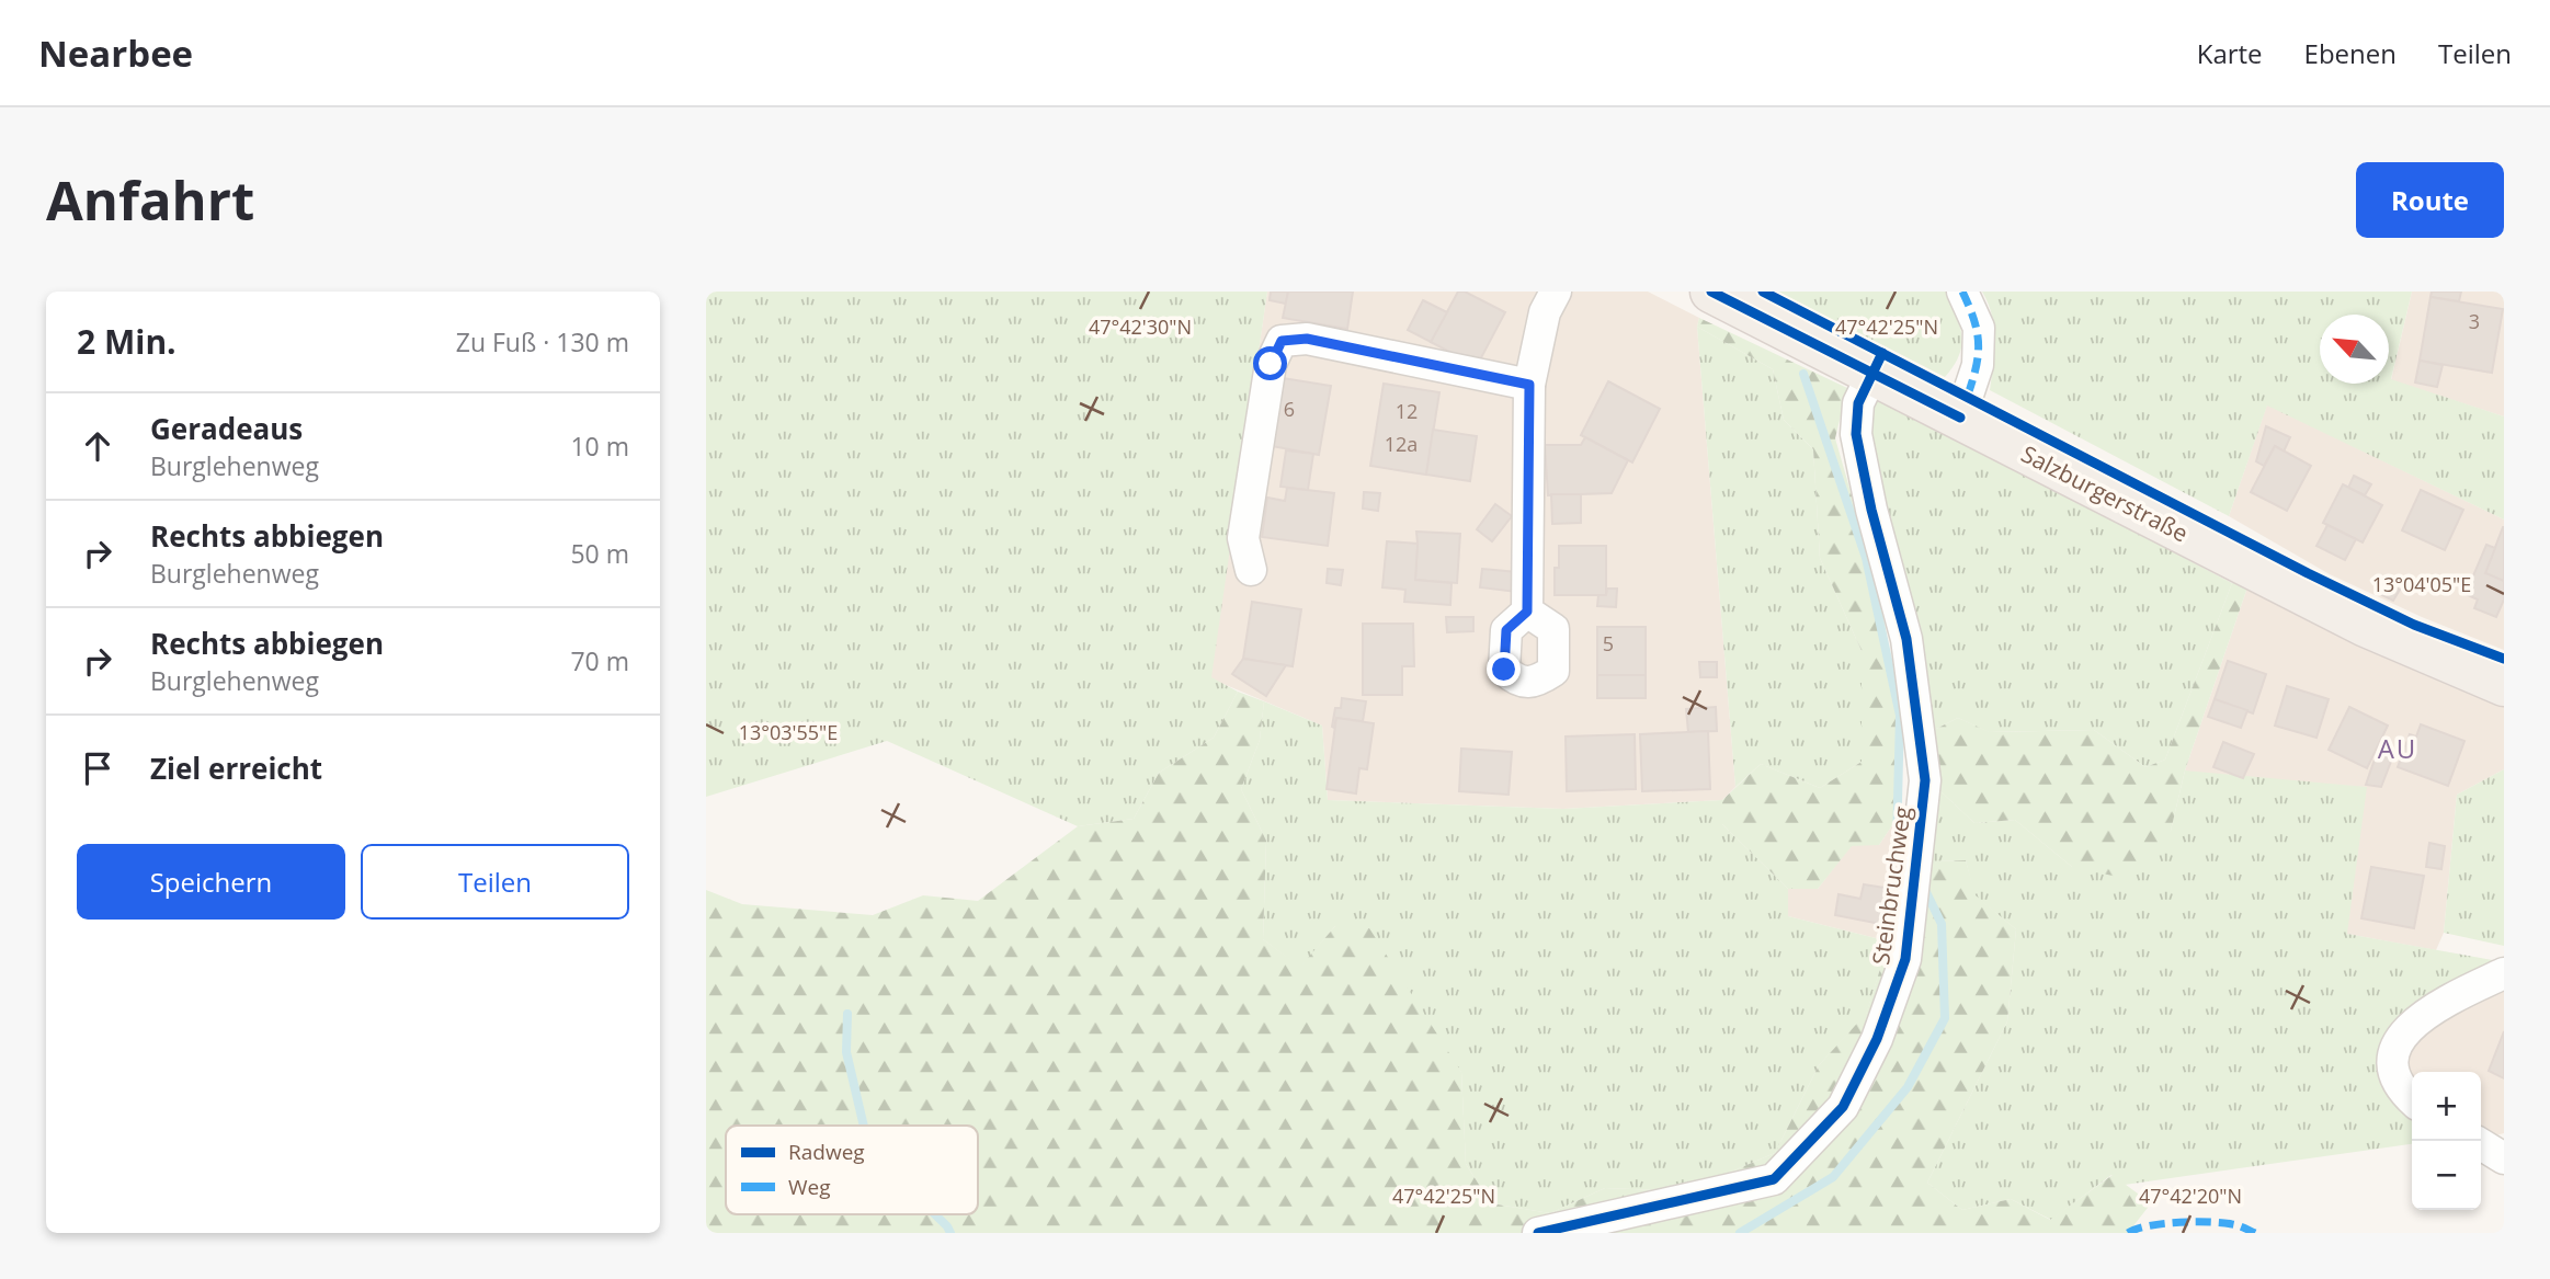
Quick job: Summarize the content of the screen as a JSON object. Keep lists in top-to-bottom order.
{
  "streets": {
    "main road": ["Salzburgerstraße"],
    "street": ["Steinbruchweg"]
  },
  "crossings": [
    ["Salzburgerstraße", "Steinbruchweg"]
  ],
  "districts": ["AU"],
  "house_numbers": [
    "3",
    "6",
    "12",
    "12a",
    "5"
  ],
  "legend": ["Radweg", "Weg"],
  "north": "top left",
  "page": {
    "header": "Nearbee",
    "nav": ["Karte", "Ebenen", "Teilen"],
    "buttons": [
      "Route",
      ["Speichern", "Teilen"]
    ],
    "title": "Anfahrt",
    "heading": ["2 Min.", "Zu Fuß · 130 m"],
    "list": [
      ["Geradeaus", "Burglehenweg", "10 m"],
      ["Rechts abbiegen", "Burglehenweg", "50 m"],
      ["Rechts abbiegen", "Burglehenweg", "70 m"],
      "Ziel erreicht"
    ],
    "map_buttons": ["+", "−"]
  },
  "coordinates": [
    "47°42'30\"N",
    "47°42'25\"N",
    "13°04'05\"E",
    "13°03'55\"E",
    "47°42'20\"N"
  ]
}
